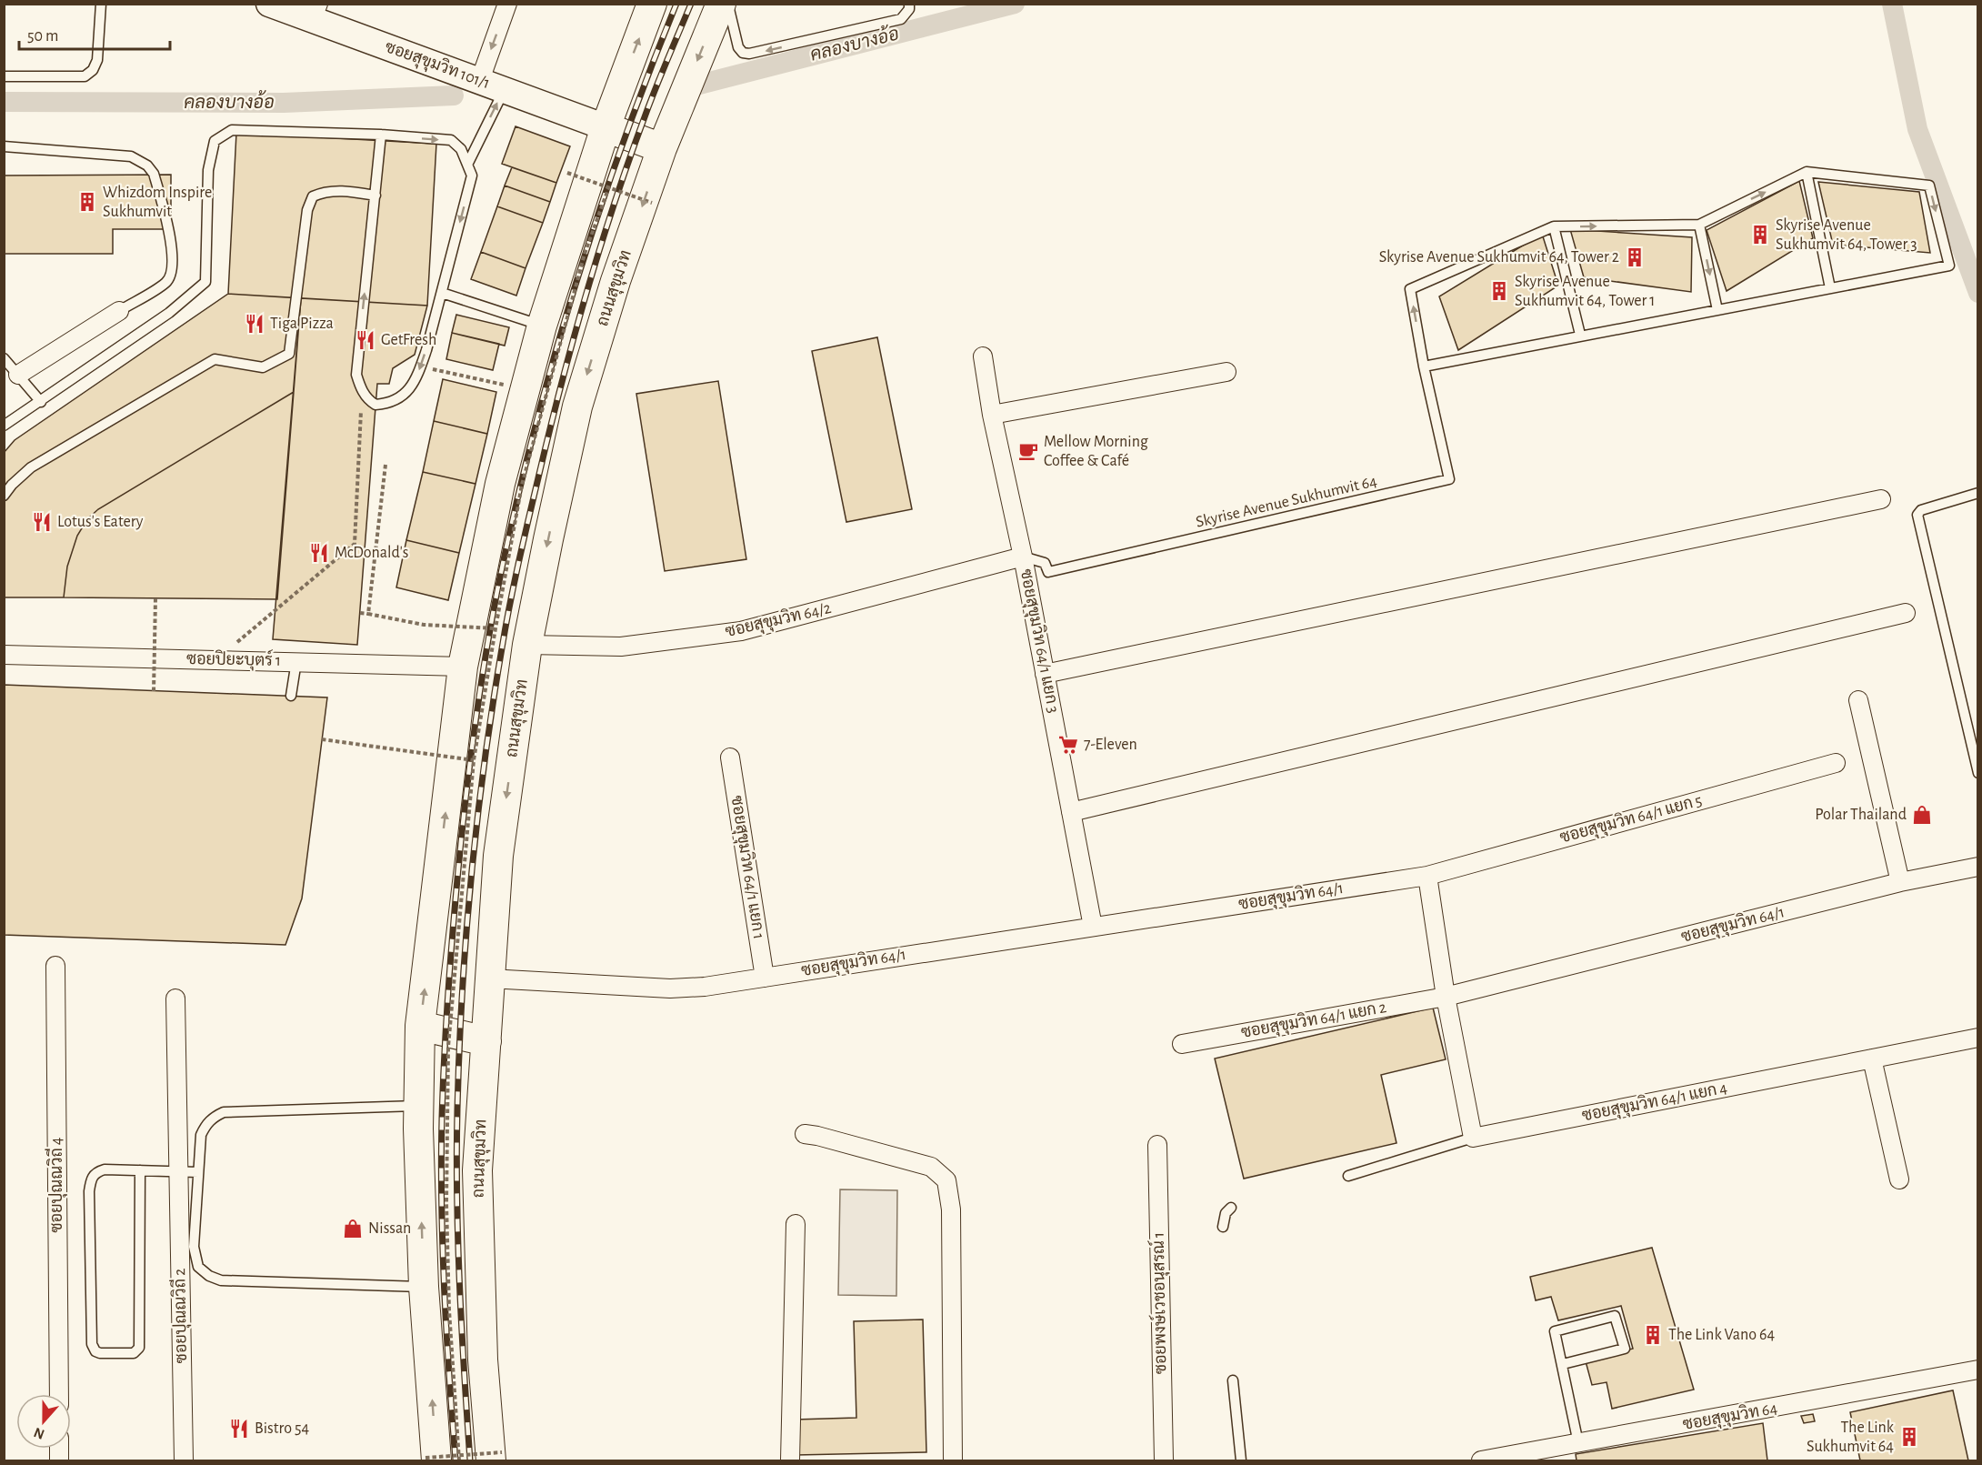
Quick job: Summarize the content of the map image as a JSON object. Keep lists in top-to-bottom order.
{
  "streets": {
    "main road": ["ถนนสุขุมวิท"],
    "street": [
      "ซอยสุขุมวิท 101/1",
      "ซอยสุขุมวิท 64/2",
      "ซอยสุขุมวิท 64/1 แยก 3",
      "ซอยปิยะบุตร์ 1",
      "ซอยสุขุมวิท 64/1 แยก 5",
      "ซอยสุขุมวิท 64/1 แยก 1",
      "ซอยสุขุมวิท 64/1",
      "ซอยสุขุมวิท 64/1 แยก 2",
      "ซอยสุขุมวิท 64/1 แยก 4",
      "ซอยปุณณวิถี 4",
      "ซอยพงษ์เวชอนุสรณ์ 1",
      "ซอยปุณณวิถี 2",
      "ซอยสุขุมวิท 64"
    ],
    "lane": ["Skyrise Avenue Sukhumvit 64"]
  },
  "crossings": [
    ["ถนนสุขุมวิท", "ซอยสุขุมวิท 64/2"],
    ["ถนนสุขุมวิท", "ซอยสุขุมวิท 64/1"],
    ["Skyrise Avenue Sukhumvit 64", "ซอยสุขุมวิท 64/2"],
    ["Skyrise Avenue Sukhumvit 64", "ซอยสุขุมวิท 64/1 แยก 3"],
    ["ซอยสุขุมวิท 64/2", "ซอยสุขุมวิท 64/1 แยก 3"],
    ["ซอยสุขุมวิท 64/1 แยก 3", "ซอยสุขุมวิท 64/1"],
    ["ซอยสุขุมวิท 64/1 แยก 5", "ซอยสุขุมวิท 64/1"],
    ["ซอยสุขุมวิท 64/1 แยก 1", "ซอยสุขุมวิท 64/1"],
    ["ซอยสุขุมวิท 64/1", "ซอยสุขุมวิท 64/1 แยก 2"]
  ],
  "water": ["คลองบางอ้อ"],
  "places": {
    "building": [
      "Whizdom Inspire Sukhumvit",
      "Skyrise Avenue Sukhumvit 64, Tower 3",
      "Skyrise Avenue Sukhumvit 64, Tower 2",
      "Skyrise Avenue Sukhumvit 64, Tower 1",
      "The Link Vano 64",
      "The Link Sukhumvit 64"
    ],
    "restaurant": [
      "Tiga Pizza",
      "GetFresh",
      "Lotus's Eatery",
      "McDonald's",
      "Bistro 54"
    ],
    "cafe": ["Mellow Morning Coffee & Café"],
    "supermarket": ["7-Eleven"],
    "shop": ["Polar Thailand", "Nissan"]
  },
  "scale_bar": "50 m",
  "north": "bottom"
}
